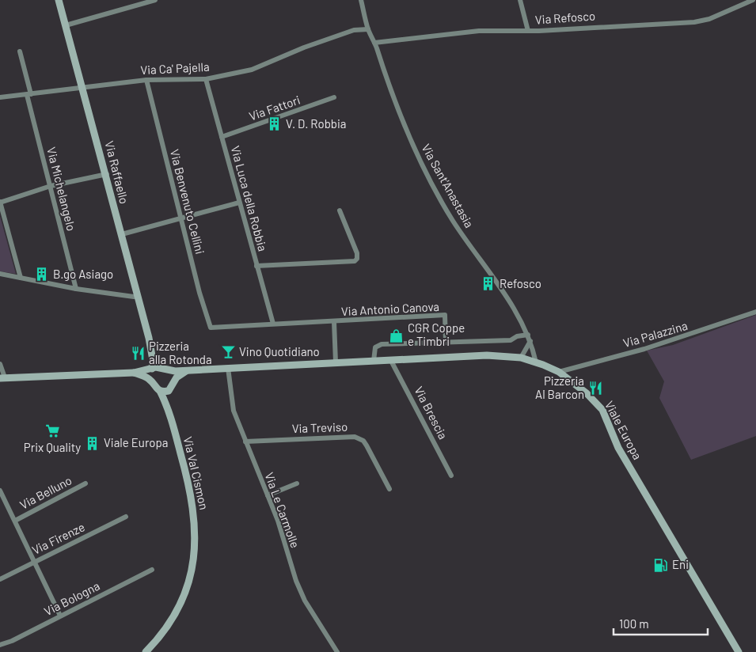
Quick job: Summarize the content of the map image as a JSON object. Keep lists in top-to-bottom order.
{
  "streets": {
    "main road": ["Via Raffaello", "Viale Europa", "Via Val Cismon"],
    "street": [
      "Via Refosco",
      "Via Ca' Pajella",
      "Via Fattori",
      "Via Sant'Anastasia",
      "Via Michelangelo",
      "Via Luca della Robbia",
      "Via Benvenuto Cellini",
      "Via Antonio Canova",
      "Via Palazzina",
      "Via Brescia",
      "Via Treviso",
      "Via Belluno",
      "Via Le Carmolle",
      "Via Firenze",
      "Via Bologna"
    ]
  },
  "crossings": [
    ["Via Refosco", "Via Sant'Anastasia"],
    ["Via Ca' Pajella", "Via Raffaello"],
    ["Via Ca' Pajella", "Via Sant'Anastasia"],
    ["Via Ca' Pajella", "Via Michelangelo"],
    ["Via Ca' Pajella", "Via Luca della Robbia"],
    ["Via Ca' Pajella", "Via Benvenuto Cellini"],
    ["Via Fattori", "Via Luca della Robbia"],
    ["Via Raffaello", "Viale Europa"],
    ["Via Raffaello", "Via Val Cismon"],
    ["Via Sant'Anastasia", "Viale Europa"],
    ["Via Luca della Robbia", "Via Antonio Canova"],
    ["Via Benvenuto Cellini", "Via Antonio Canova"],
    ["Via Antonio Canova", "Viale Europa"],
    ["Via Palazzina", "Viale Europa"],
    ["Via Brescia", "Viale Europa"],
    ["Via Treviso", "Via Le Carmolle"],
    ["Viale Europa", "Via Val Cismon"],
    ["Viale Europa", "Via Le Carmolle"]
  ],
  "places": {
    "building": [
      "V. D. Robbia",
      "B.go Asiago",
      "Refosco",
      "Viale Europa"
    ],
    "shop": ["CGR Coppe e Timbri"],
    "bar": ["Vino Quotidiano"],
    "restaurant": ["Pizzeria alla Rotonda", "Pizzeria Al Barcon"],
    "supermarket": ["Prix Quality"],
    "fuel station": ["Eni"]
  },
  "scale_bar": "100 m"
}
